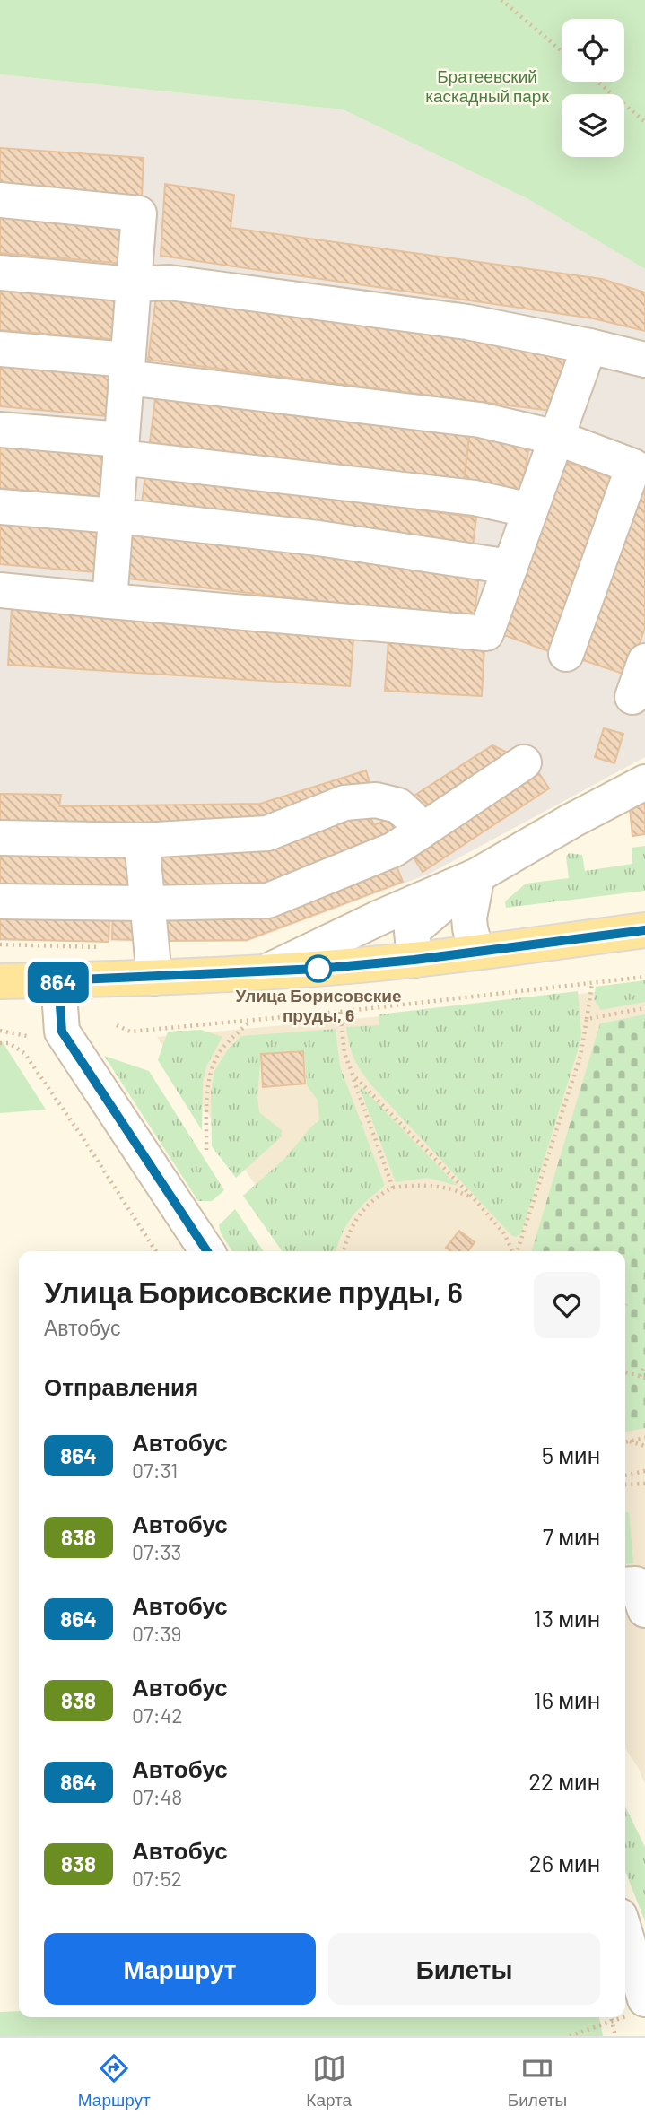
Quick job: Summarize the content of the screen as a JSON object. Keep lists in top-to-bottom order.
{
  "parks": ["Братеевский каскадный парк"],
  "places": ["Улица Борисовские пруды, 6"],
  "lines": ["bus line 864"],
  "page": {
    "on_map": "864",
    "heading": [
      ["Улица Борисовские пруды, 6", "Автобус"],
      "Отправления"
    ],
    "list": [
      {
        "mark": "864",
        "name": "Автобус",
        "note": "07:31",
        "value": "5 мин"
      },
      {
        "mark": "838",
        "name": "Автобус",
        "note": "07:33",
        "value": "7 мин"
      },
      {
        "mark": "864",
        "name": "Автобус",
        "note": "07:39",
        "value": "13 мин"
      },
      {
        "mark": "838",
        "name": "Автобус",
        "note": "07:42",
        "value": "16 мин"
      },
      {
        "mark": "864",
        "name": "Автобус",
        "note": "07:48",
        "value": "22 мин"
      },
      {
        "mark": "838",
        "name": "Автобус",
        "note": "07:52",
        "value": "26 мин"
      }
    ],
    "buttons": ["Маршрут", "Билеты"],
    "tabs": ["Маршрут", "Карта", "Билеты"]
  }
}
